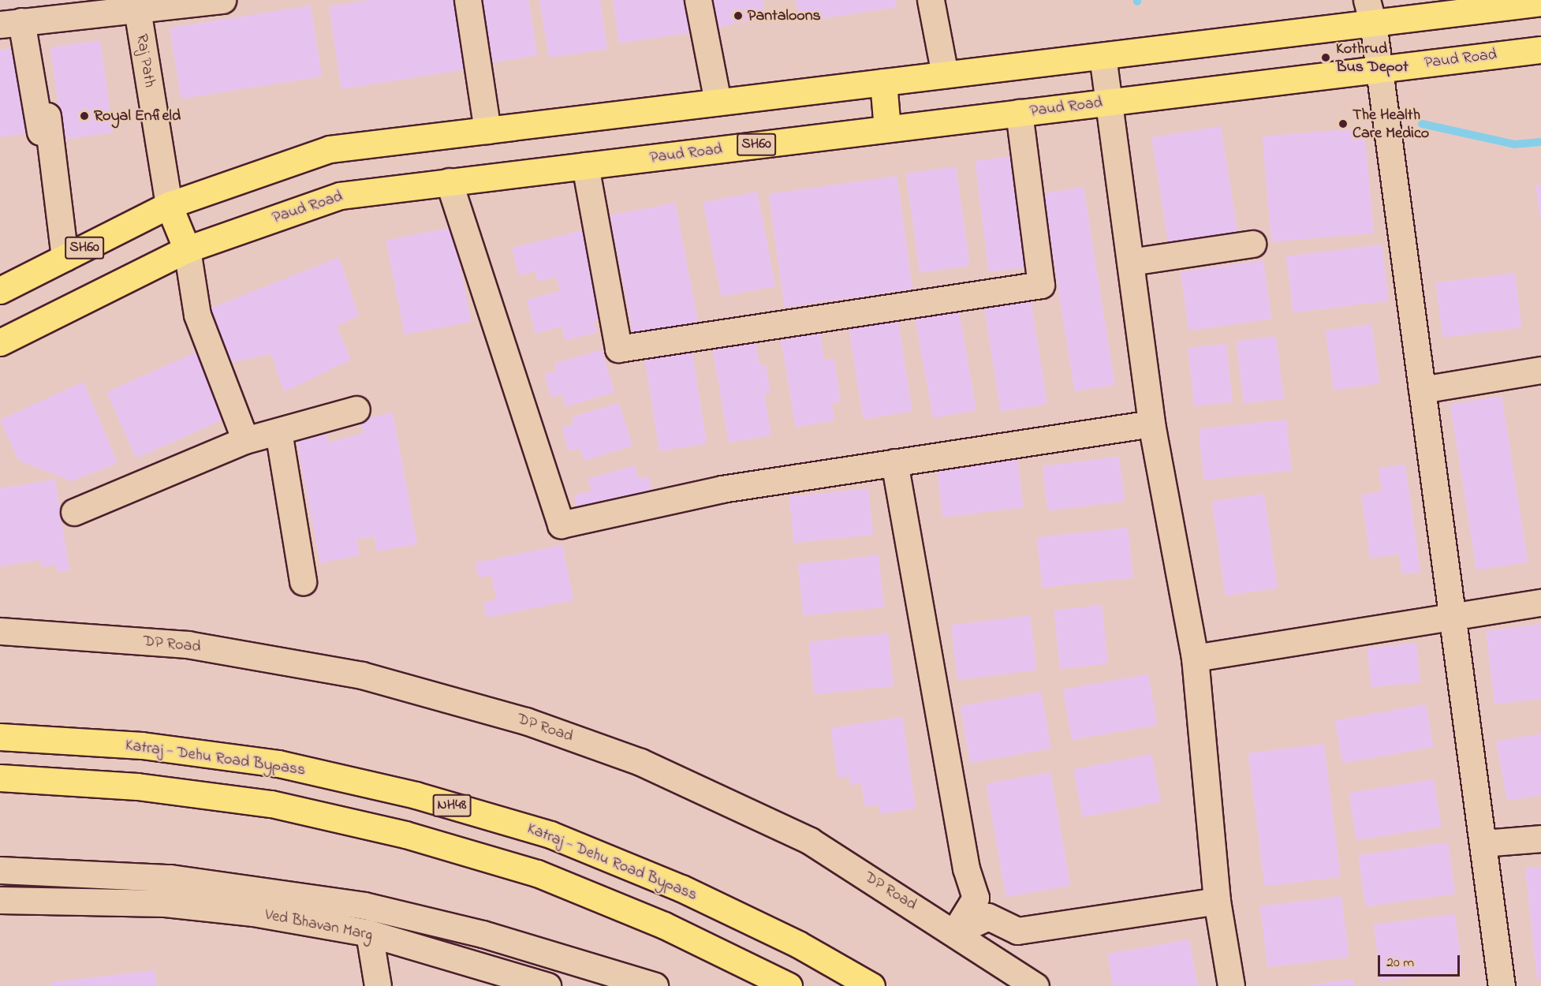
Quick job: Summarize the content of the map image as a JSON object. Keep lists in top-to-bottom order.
{
  "streets": {
    "main road": [
      "Paud Road",
      "SH60",
      "Katraj - Dehu Road Bypass",
      "NH48"
    ],
    "street": ["Raj Path", "DP Road", "Ved Bhavan Marg"]
  },
  "crossings": [
    ["Raj Path", "SH60"]
  ],
  "places": [
    "Pantaloons",
    "Kothrud Bus Depot",
    "Royal Enfield",
    "The Health Care Medico"
  ],
  "scale_bar": "20 m"
}
